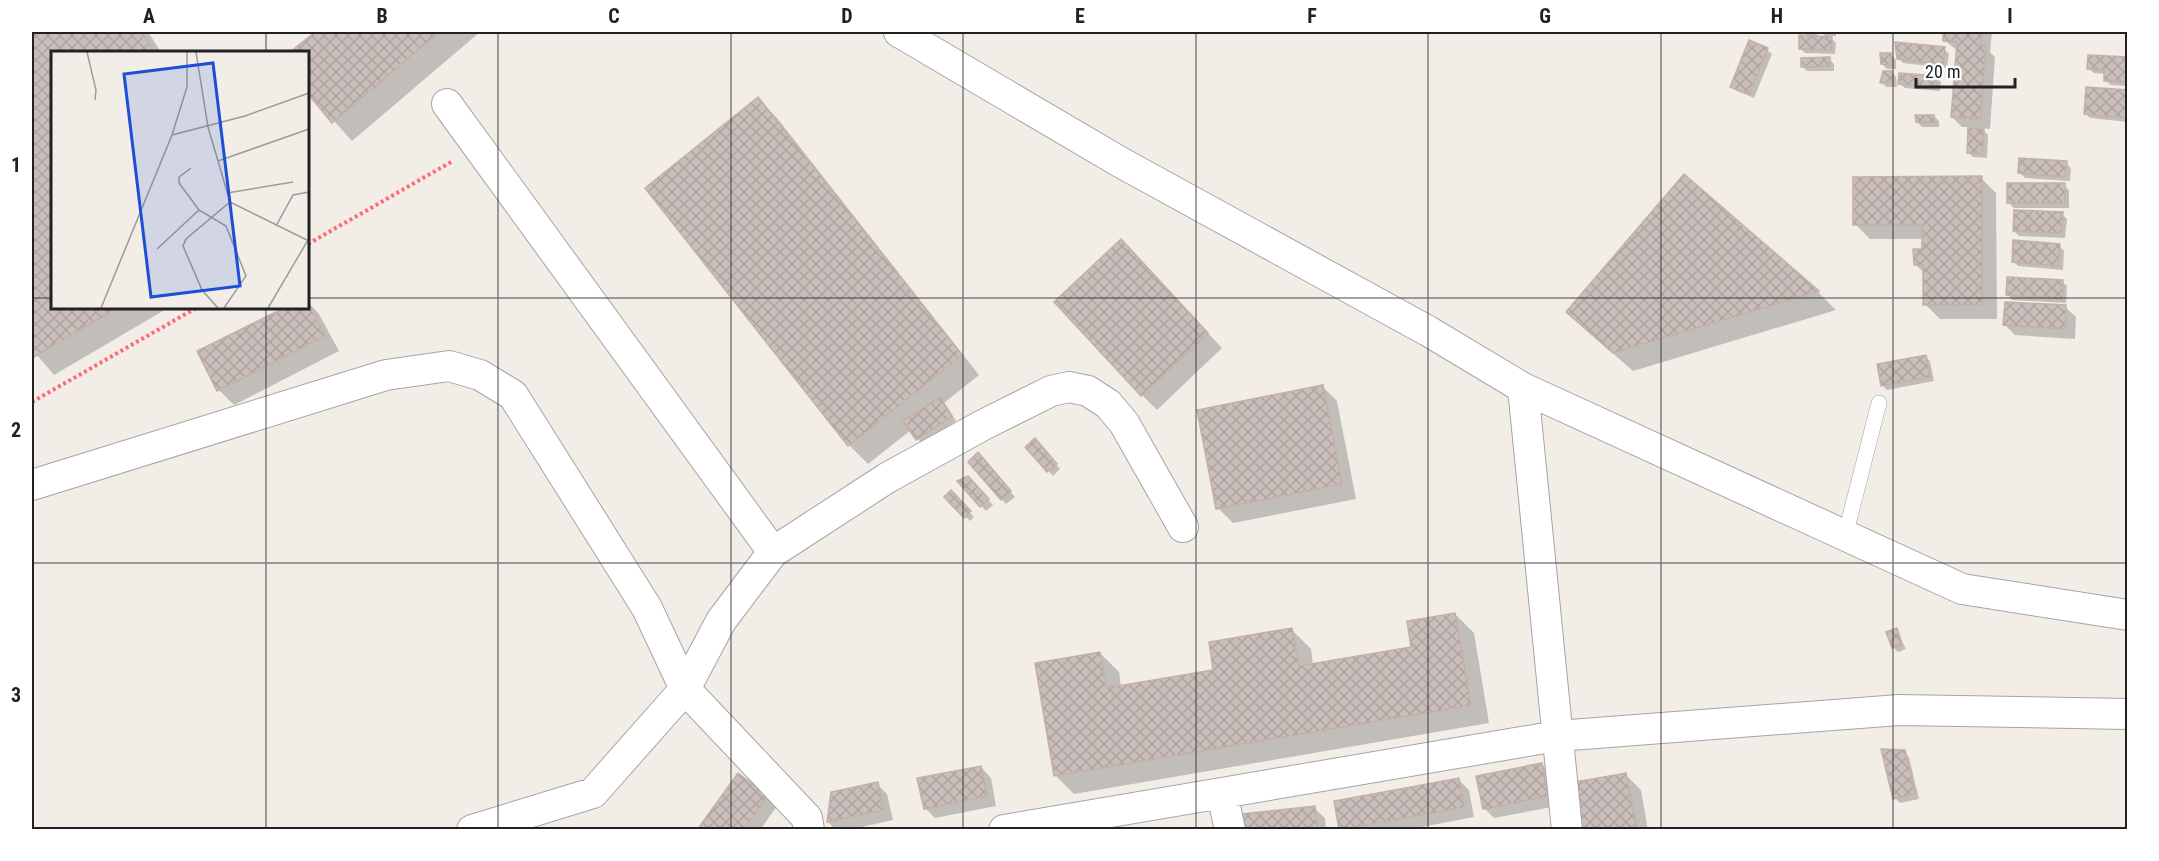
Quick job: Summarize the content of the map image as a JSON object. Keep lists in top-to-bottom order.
{
  "scale_bar": "20 m",
  "grid": {
    "columns": [
      "A",
      "B",
      "C",
      "D",
      "E",
      "F",
      "G",
      "H",
      "I"
    ],
    "rows": ["1", "2", "3"]
  }
}
